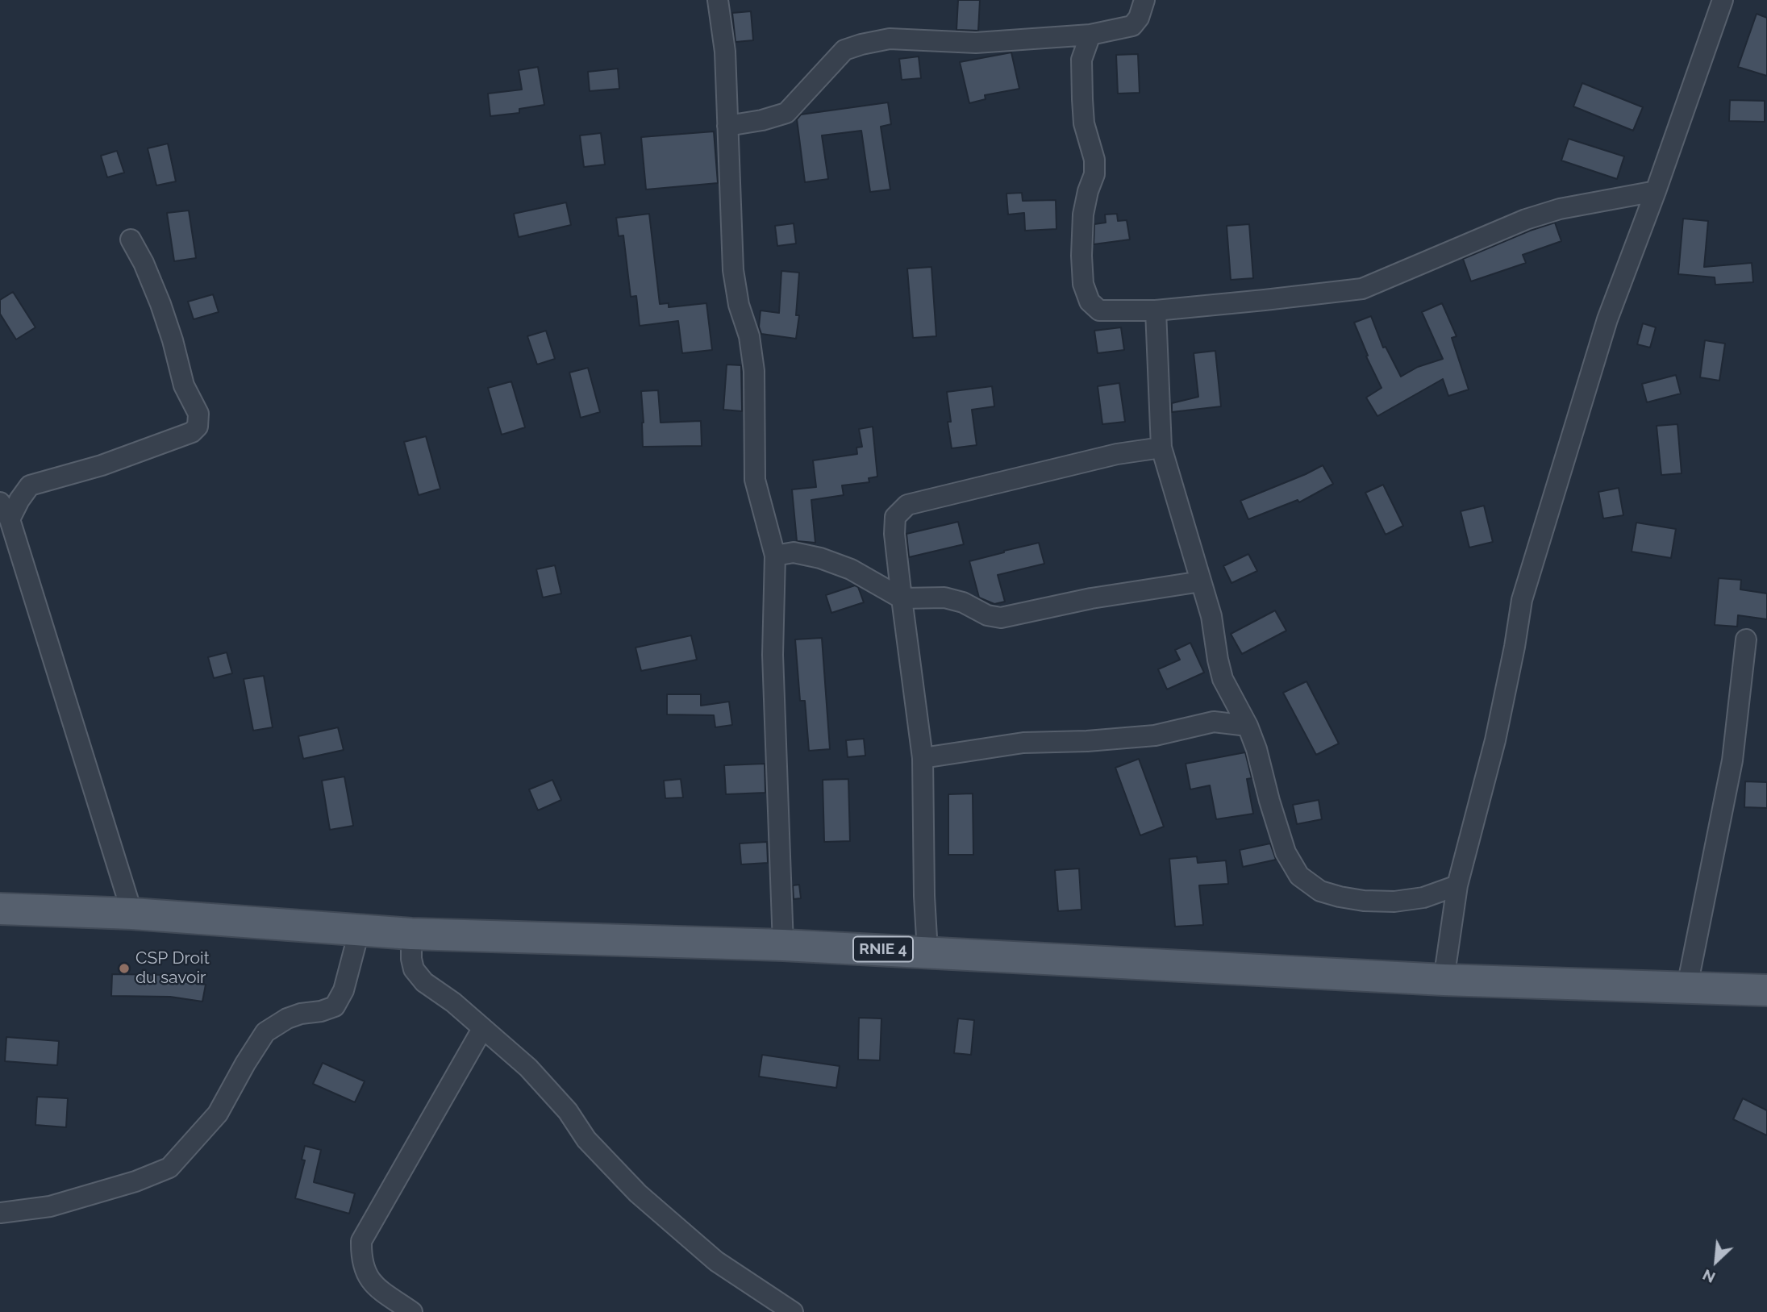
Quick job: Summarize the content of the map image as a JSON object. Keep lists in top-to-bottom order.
{
  "streets": {
    "main road": ["RNIE 4"]
  },
  "places": ["CSP Droit du savoir"],
  "north": "bottom left"
}
